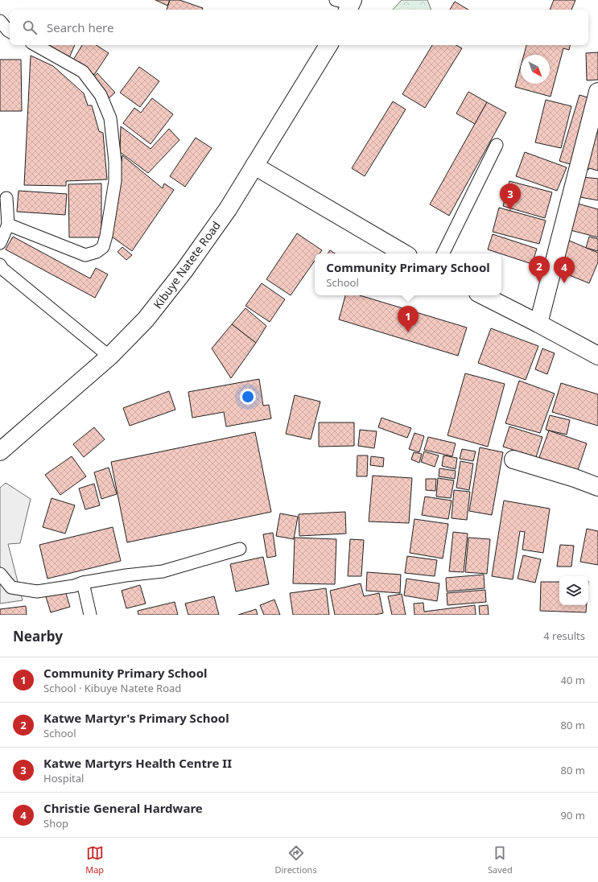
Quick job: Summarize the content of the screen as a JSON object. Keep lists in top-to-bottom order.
{
  "streets": {
    "street": ["Kibuye Natete Road"]
  },
  "north": "bottom right",
  "page": {
    "search": "Search here",
    "pins": [
      "3",
      "2",
      "4",
      "1"
    ],
    "popup": ["Community Primary School", "School"],
    "heading": ["Nearby", "4 results"],
    "list": [
      {
        "mark": "1",
        "name": "Community Primary School",
        "note": "School · Kibuye Natete Road",
        "value": "40 m"
      },
      {
        "mark": "2",
        "name": "Katwe Martyr's Primary School",
        "note": "School",
        "value": "80 m"
      },
      {
        "mark": "3",
        "name": "Katwe Martyrs Health Centre II",
        "note": "Hospital",
        "value": "80 m"
      },
      {
        "mark": "4",
        "name": "Christie General Hardware",
        "note": "Shop",
        "value": "90 m"
      }
    ],
    "nav": ["Map", "Directions", "Saved"]
  }
}
